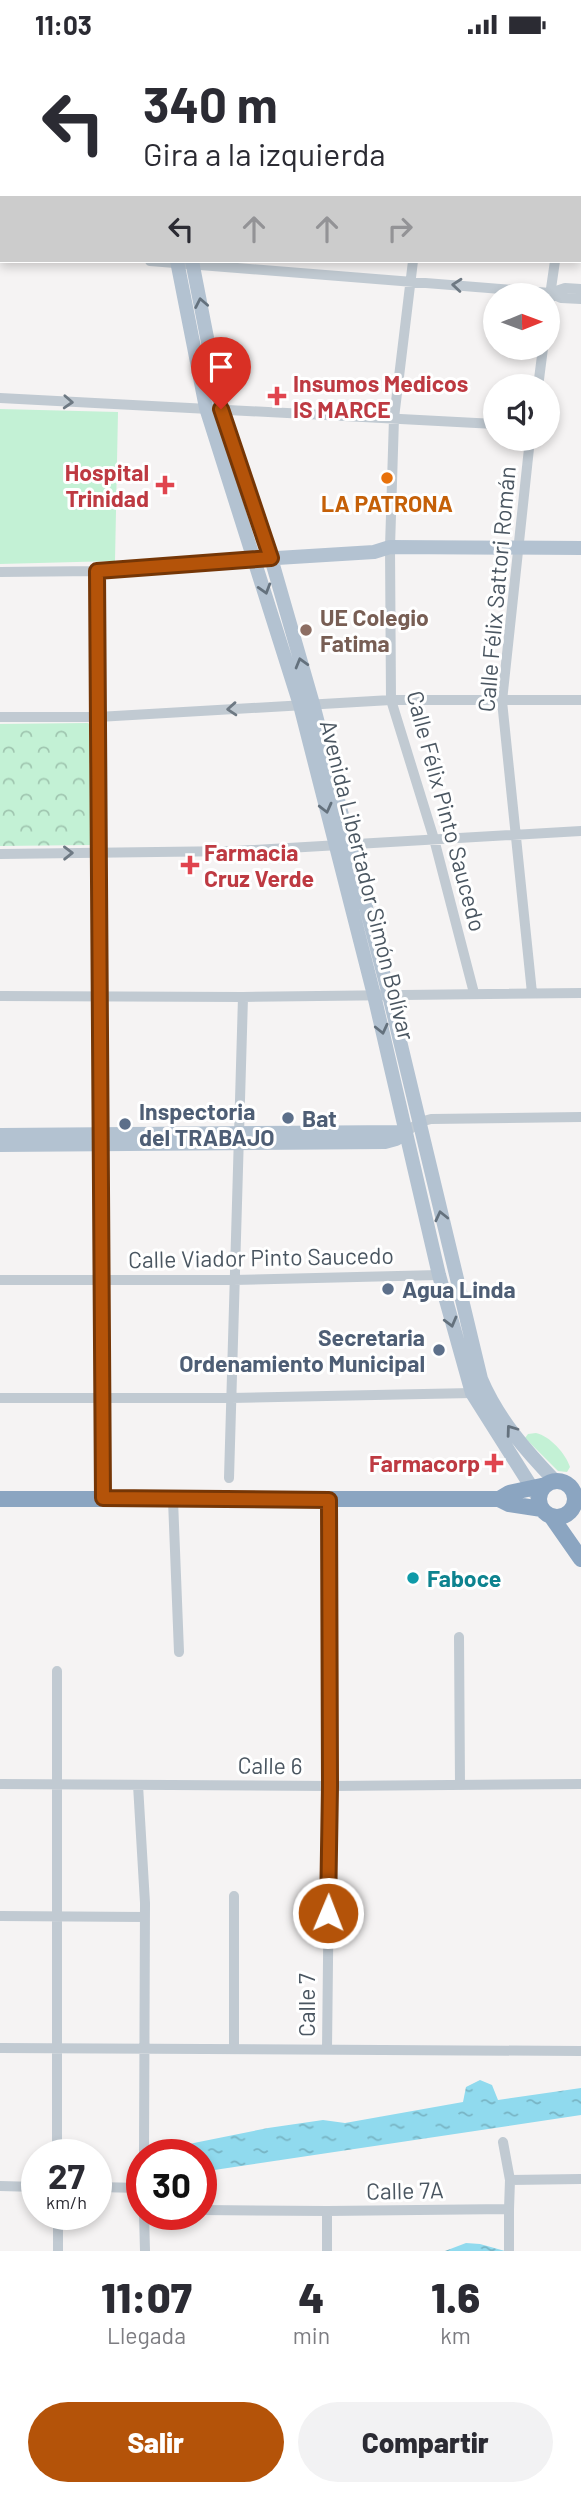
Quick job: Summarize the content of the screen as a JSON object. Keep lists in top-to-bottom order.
{
  "streets": {
    "main road": ["Avenida Libertador Simón Bolívar"],
    "street": [
      "Calle Félix Sattori Román",
      "Calle Félix Pinto Saucedo",
      "Calle Viador Pinto Saucedo",
      "Calle 6",
      "Calle 7",
      "Calle 7A"
    ]
  },
  "crossings": [
    ["Avenida Libertador Simón Bolívar", "Calle Viador Pinto Saucedo"],
    ["Calle 6", "Calle 7"]
  ],
  "places": {
    "health": [
      "Insumos Medicos IS MARCE",
      "Hospital Trinidad",
      "Farmacia Cruz Verde",
      "Farmacorp"
    ],
    "other": [
      "LA PATRONA",
      "UE Colegio Fatima",
      "Bat",
      "Inspectoria del TRABAJO",
      "Agua Linda",
      "Secretaria Ordenamiento Municipal",
      "Faboce"
    ]
  },
  "north": "right",
  "page": {
    "status": "11:03",
    "turn": ["340 m", "Gira a la izquierda"],
    "speed": "27 km/h",
    "limit": "30",
    "eta": [
      "11:07",
      "Llegada",
      "4",
      "min",
      "1.6",
      "km"
    ],
    "buttons": ["Salir", "Compartir"]
  }
}
